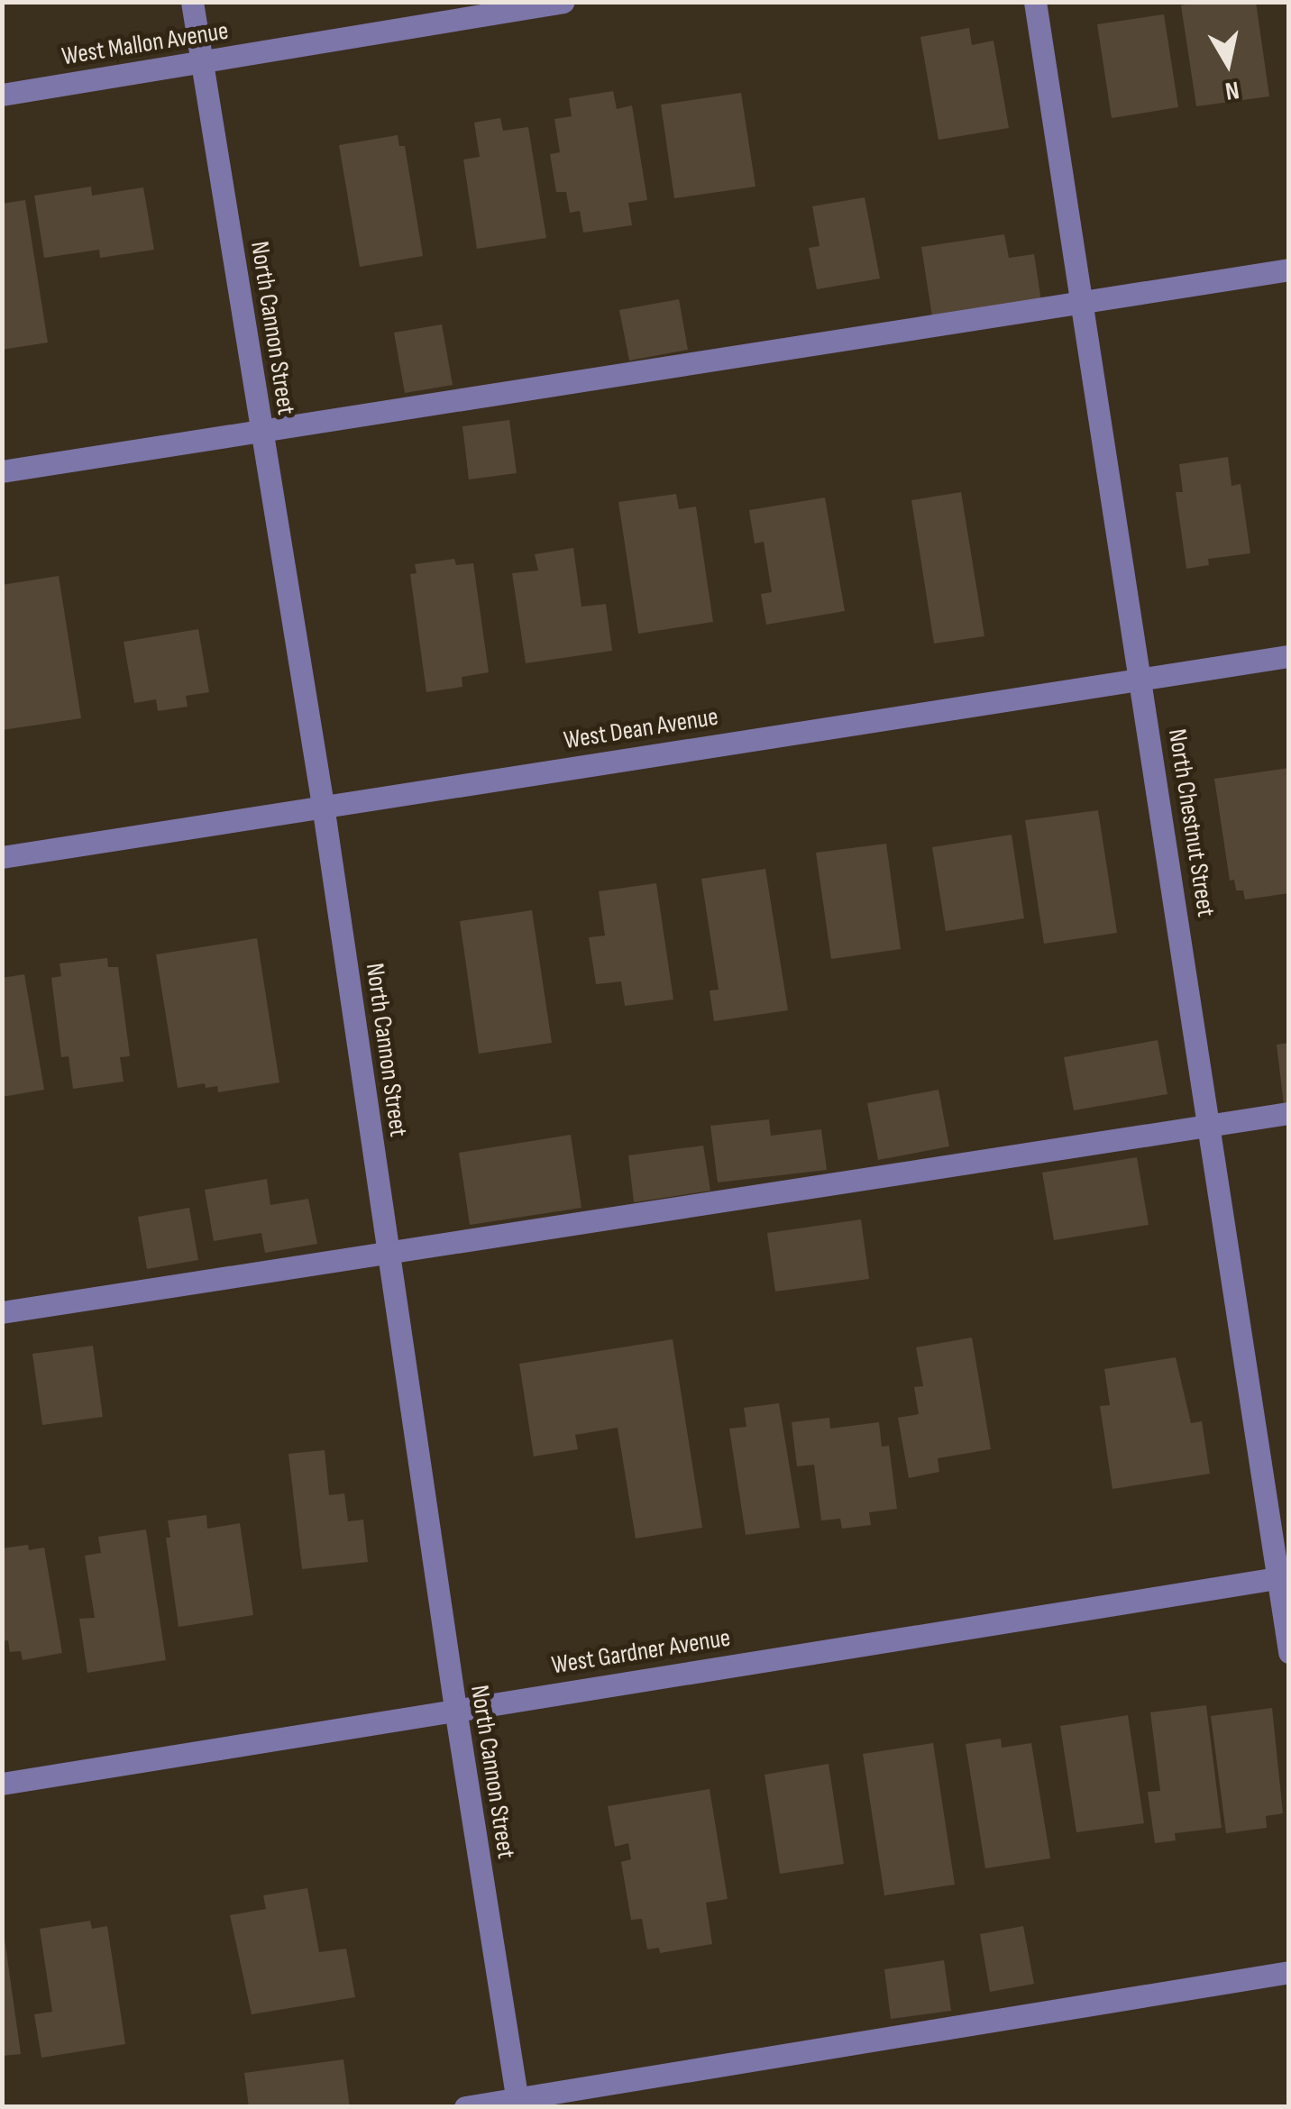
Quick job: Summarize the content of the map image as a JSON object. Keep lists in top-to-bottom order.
{
  "streets": {
    "street": [
      "West Mallon Avenue",
      "North Cannon Street",
      "West Dean Avenue",
      "North Chestnut Street",
      "West Gardner Avenue"
    ]
  },
  "crossings": [
    ["West Mallon Avenue", "North Cannon Street"],
    ["North Cannon Street", "West Dean Avenue"],
    ["North Cannon Street", "West Gardner Avenue"],
    ["West Dean Avenue", "North Chestnut Street"],
    ["North Chestnut Street", "West Gardner Avenue"]
  ],
  "north": "bottom"
}
